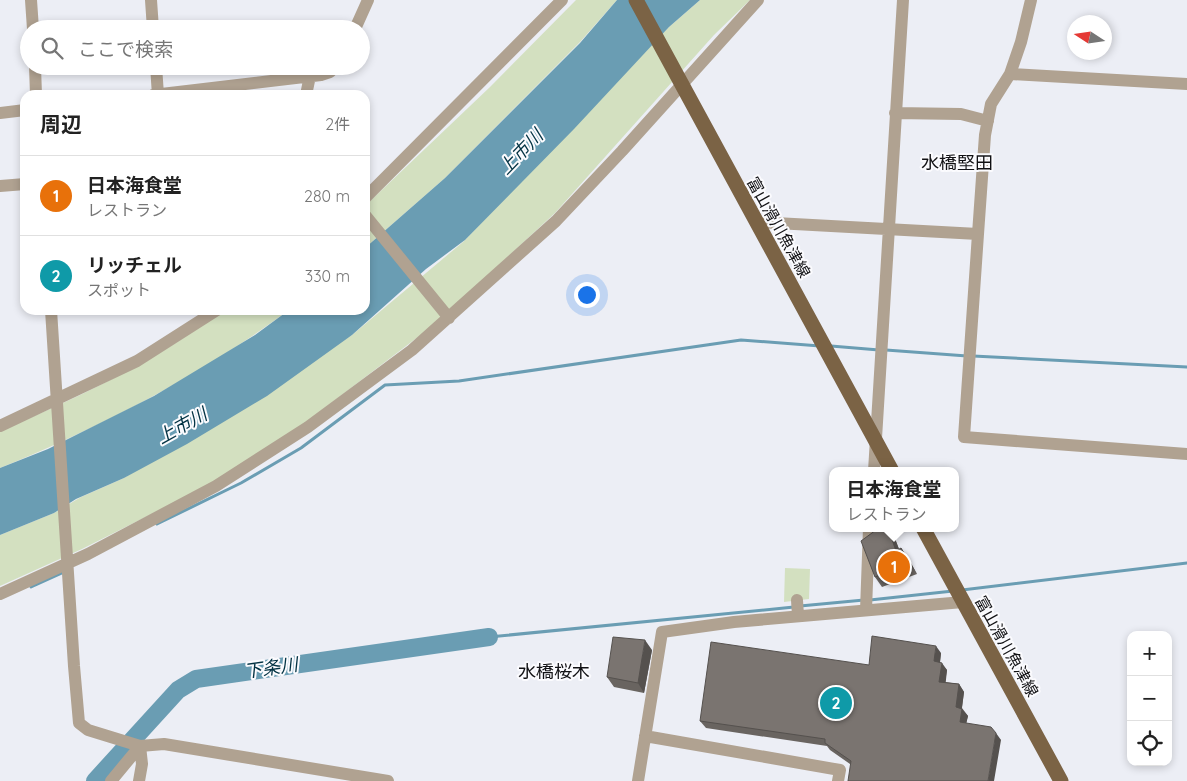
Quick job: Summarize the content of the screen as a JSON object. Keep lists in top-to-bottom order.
{
  "streets": {
    "main road": ["富山滑川魚津線"]
  },
  "districts": ["水橋堅田", "水橋桜木"],
  "water": ["上市川", "下条川"],
  "north": "left",
  "page": {
    "search": "ここで検索",
    "heading": ["周辺", "2件"],
    "list": [
      {
        "mark": "1",
        "name": "日本海食堂",
        "note": "レストラン",
        "value": "280 m"
      },
      {
        "mark": "2",
        "name": "リッチェル",
        "note": "スポット",
        "value": "330 m"
      }
    ],
    "popup": ["日本海食堂", "レストラン"],
    "pins": ["1", "2"],
    "map_buttons": ["+", "−"]
  }
}
